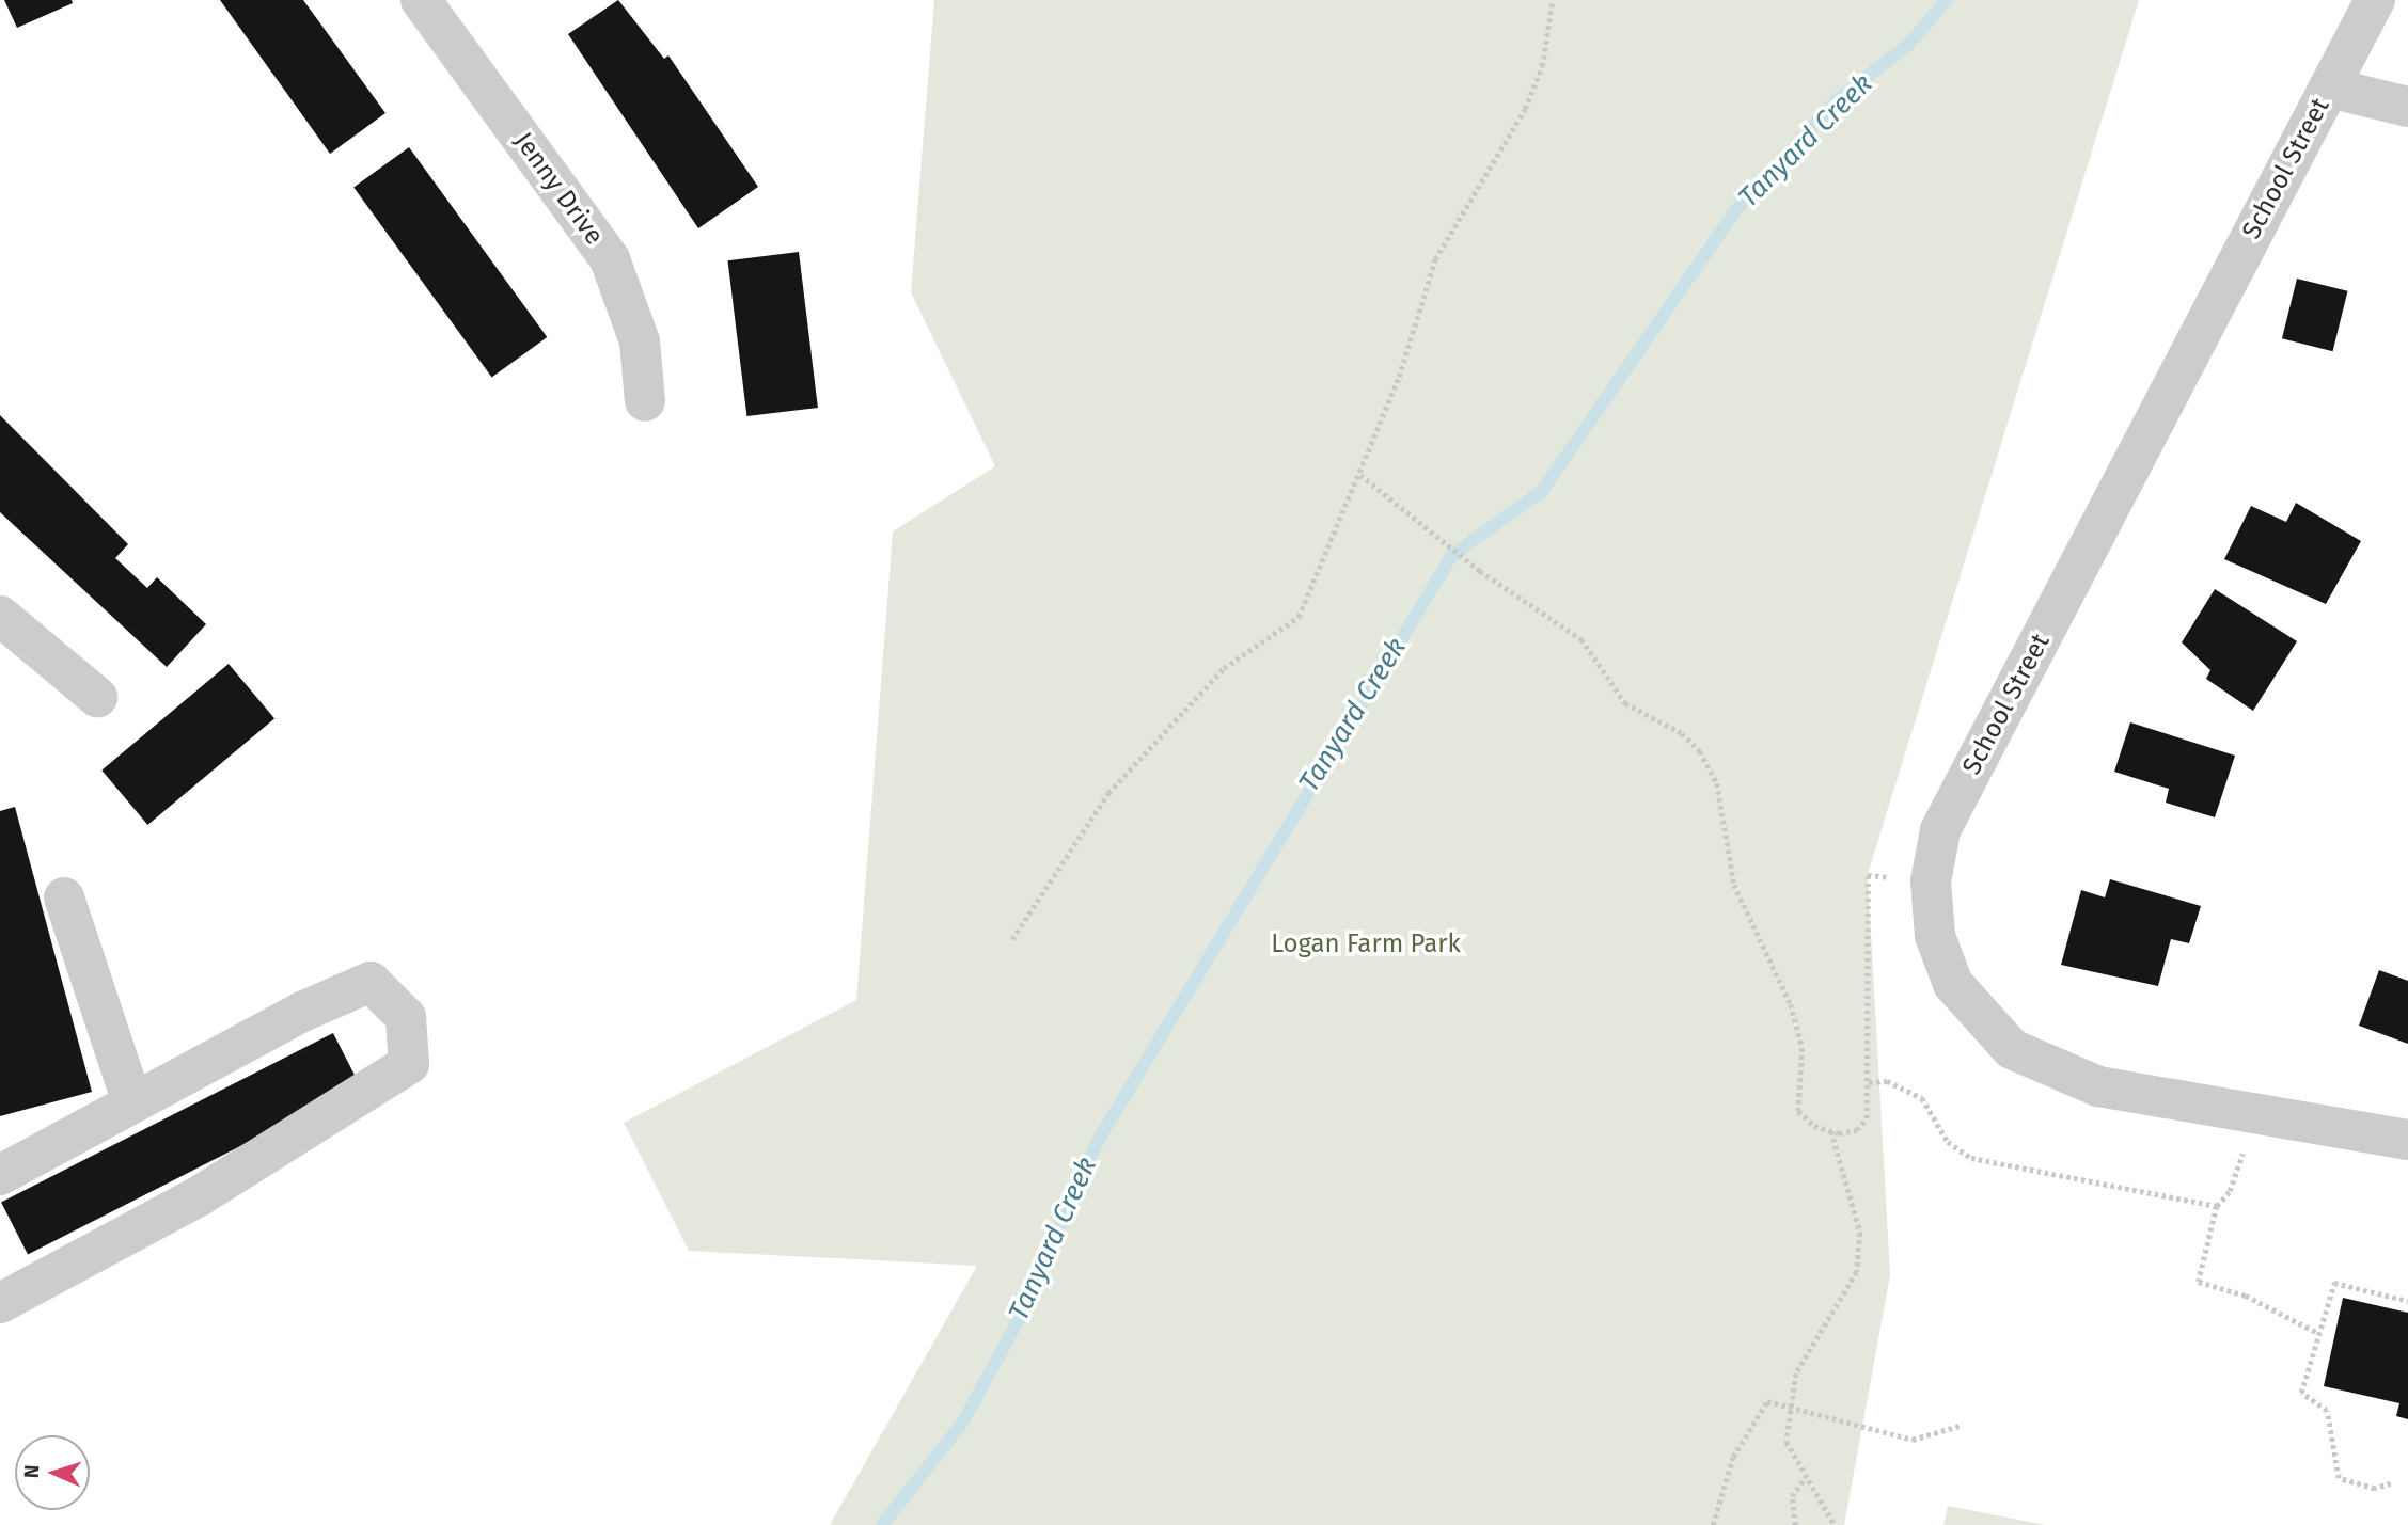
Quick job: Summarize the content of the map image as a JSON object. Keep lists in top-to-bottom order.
{
  "streets": {
    "street": ["School Street", "Jenny Drive"]
  },
  "water": ["Tanyard Creek"],
  "parks": ["Logan Farm Park"],
  "north": "left"
}
